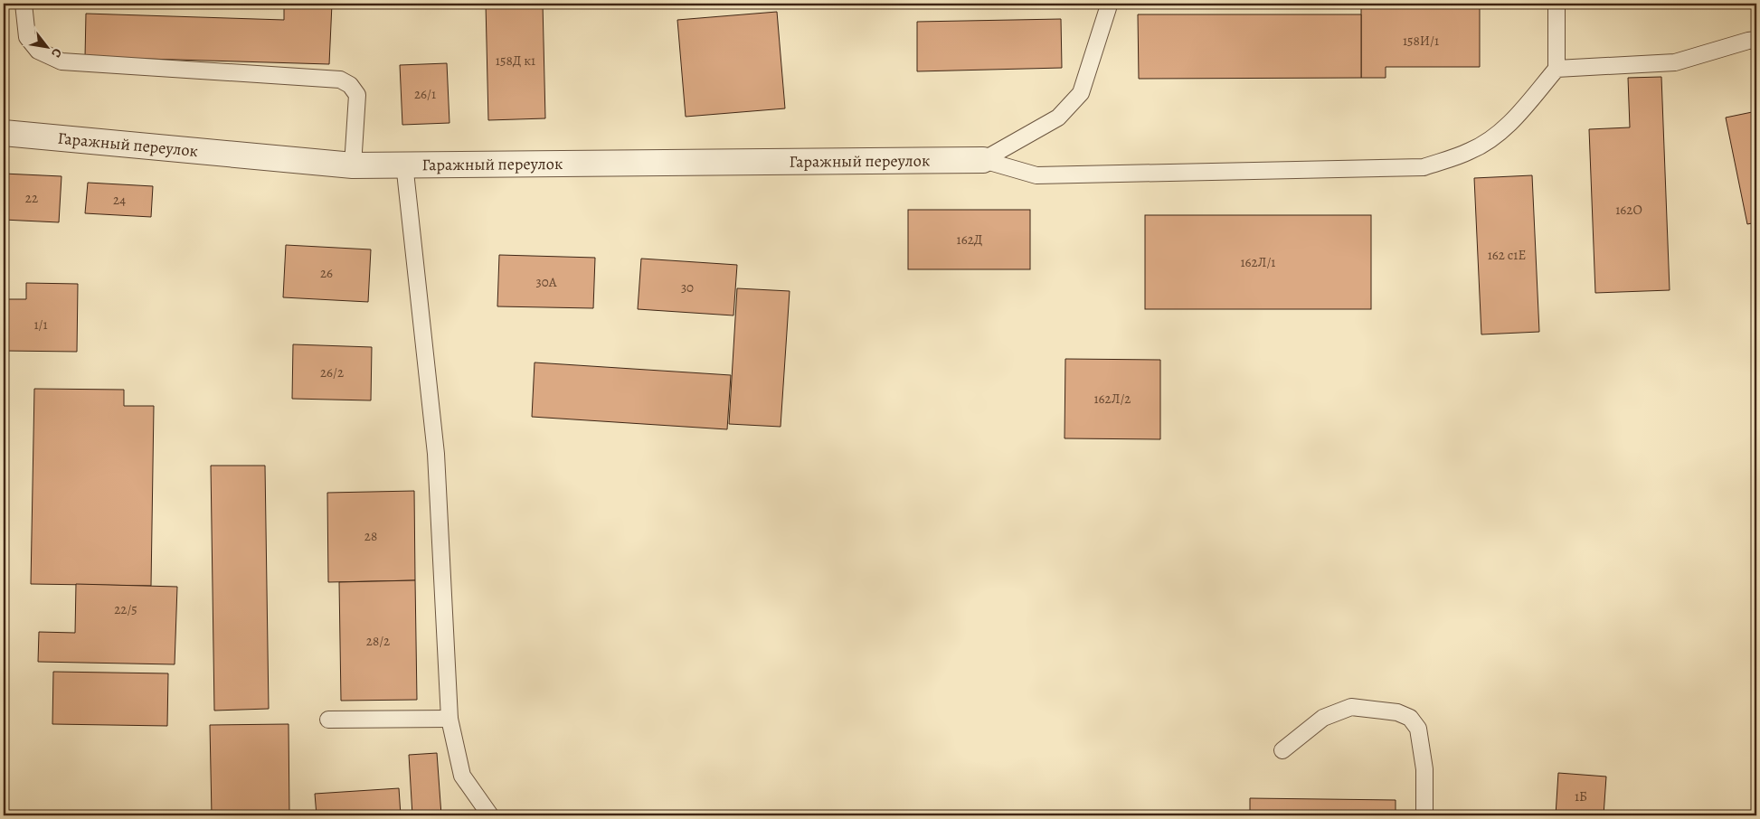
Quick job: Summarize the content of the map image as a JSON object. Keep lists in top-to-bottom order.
{
  "streets": {
    "street": ["Гаражный переулок"]
  },
  "house_numbers": [
    "158И/1",
    "158Д к1",
    "26/1",
    "22",
    "24",
    "162О",
    "162Д",
    "162 с1Е",
    "162Л/1",
    "26",
    "30А",
    "30",
    "1/1",
    "26/2",
    "162Л/2",
    "28",
    "22/5",
    "28/2",
    "1Б"
  ],
  "north": "bottom right"
}
